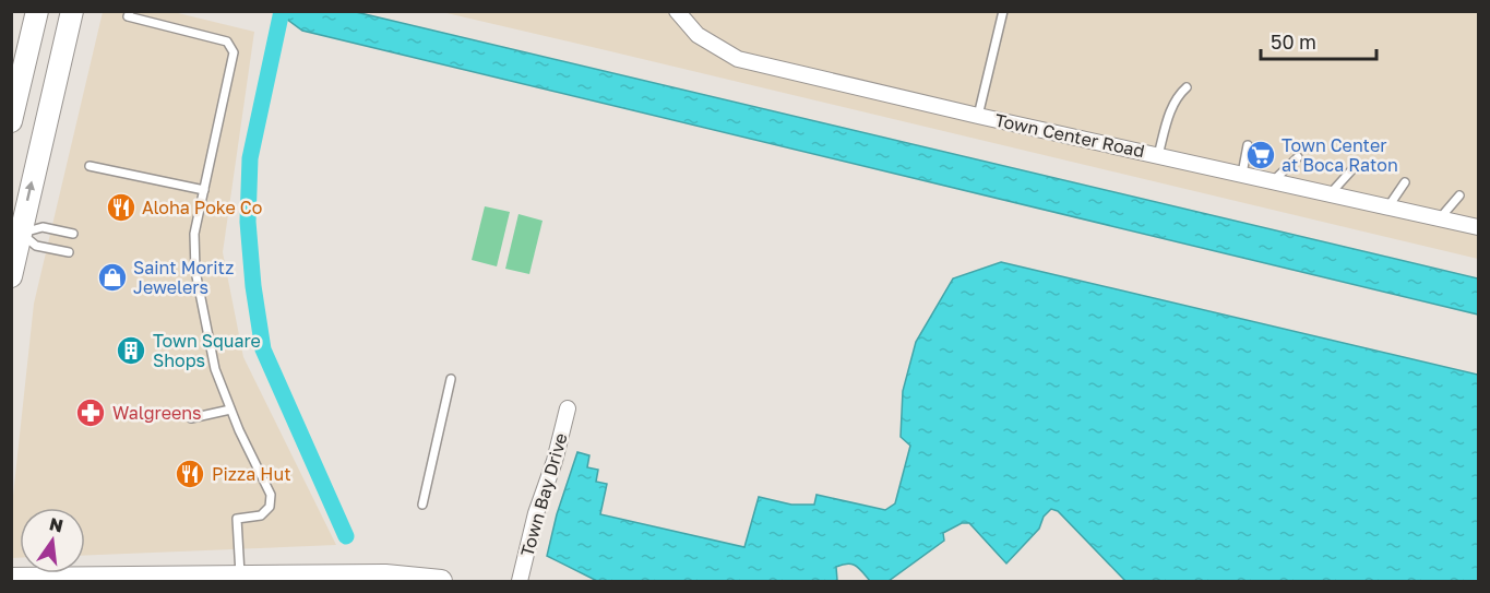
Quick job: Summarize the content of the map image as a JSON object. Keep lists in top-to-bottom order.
{
  "streets": {
    "street": ["Town Center Road", "Town Bay Drive"]
  },
  "places": {
    "supermarket": ["Town Center at Boca Raton"],
    "restaurant": ["Aloha Poke Co", "Pizza Hut"],
    "shop": ["Saint Moritz Jewelers"],
    "building": ["Town Square Shops"],
    "pharmacy": ["Walgreens"]
  },
  "scale_bar": "50 m",
  "north": "top"
}
